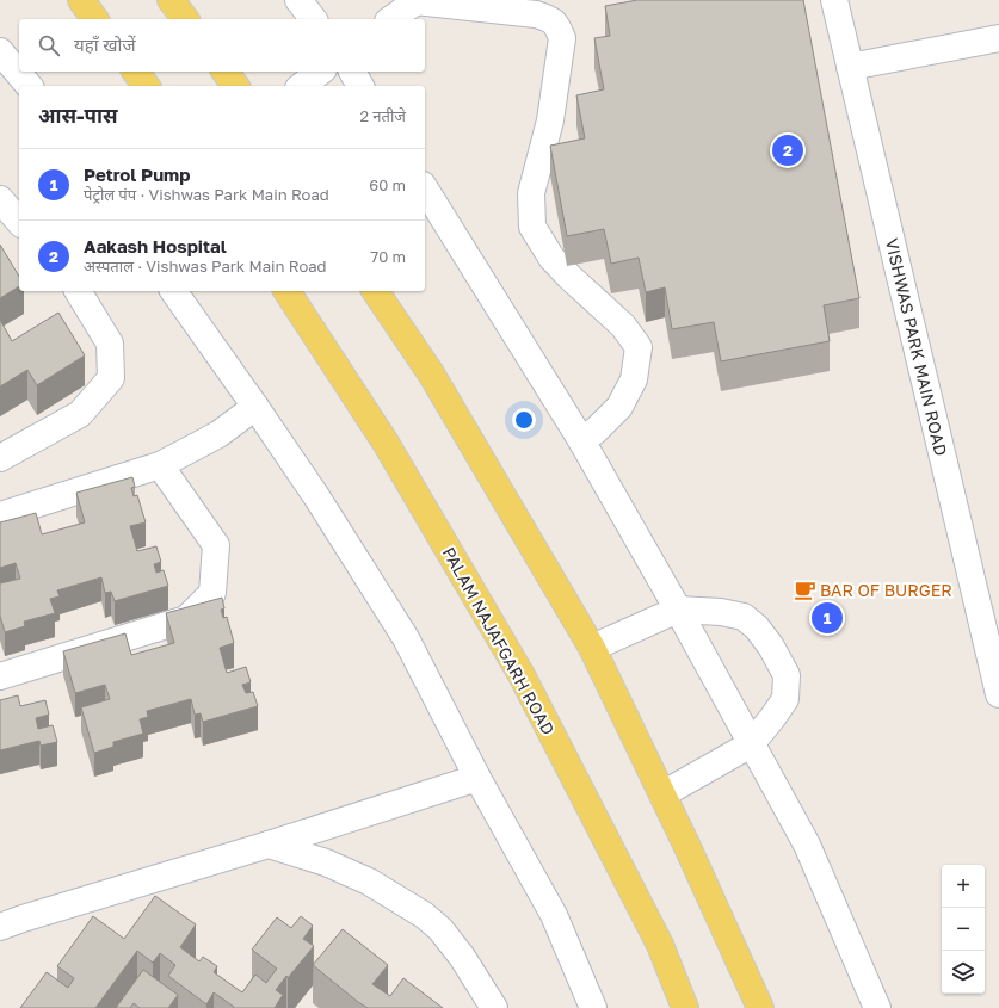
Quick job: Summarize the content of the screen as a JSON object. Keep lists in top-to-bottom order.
{
  "streets": {
    "main road": ["PALAM NAJAFGARH ROAD"],
    "street": ["VISHWAS PARK MAIN ROAD"]
  },
  "places": {
    "cafe": ["BAR OF BURGER"]
  },
  "page": {
    "search": "यहाँ खोजें",
    "heading": ["आस-पास", "2 नतीजे"],
    "pins": ["2", "1"],
    "list": [
      {
        "mark": "1",
        "name": "Petrol Pump",
        "note": "पेट्रोल पंप · Vishwas Park Main Road",
        "value": "60 m"
      },
      {
        "mark": "2",
        "name": "Aakash Hospital",
        "note": "अस्पताल · Vishwas Park Main Road",
        "value": "70 m"
      }
    ],
    "map_buttons": ["+", "−"]
  }
}
